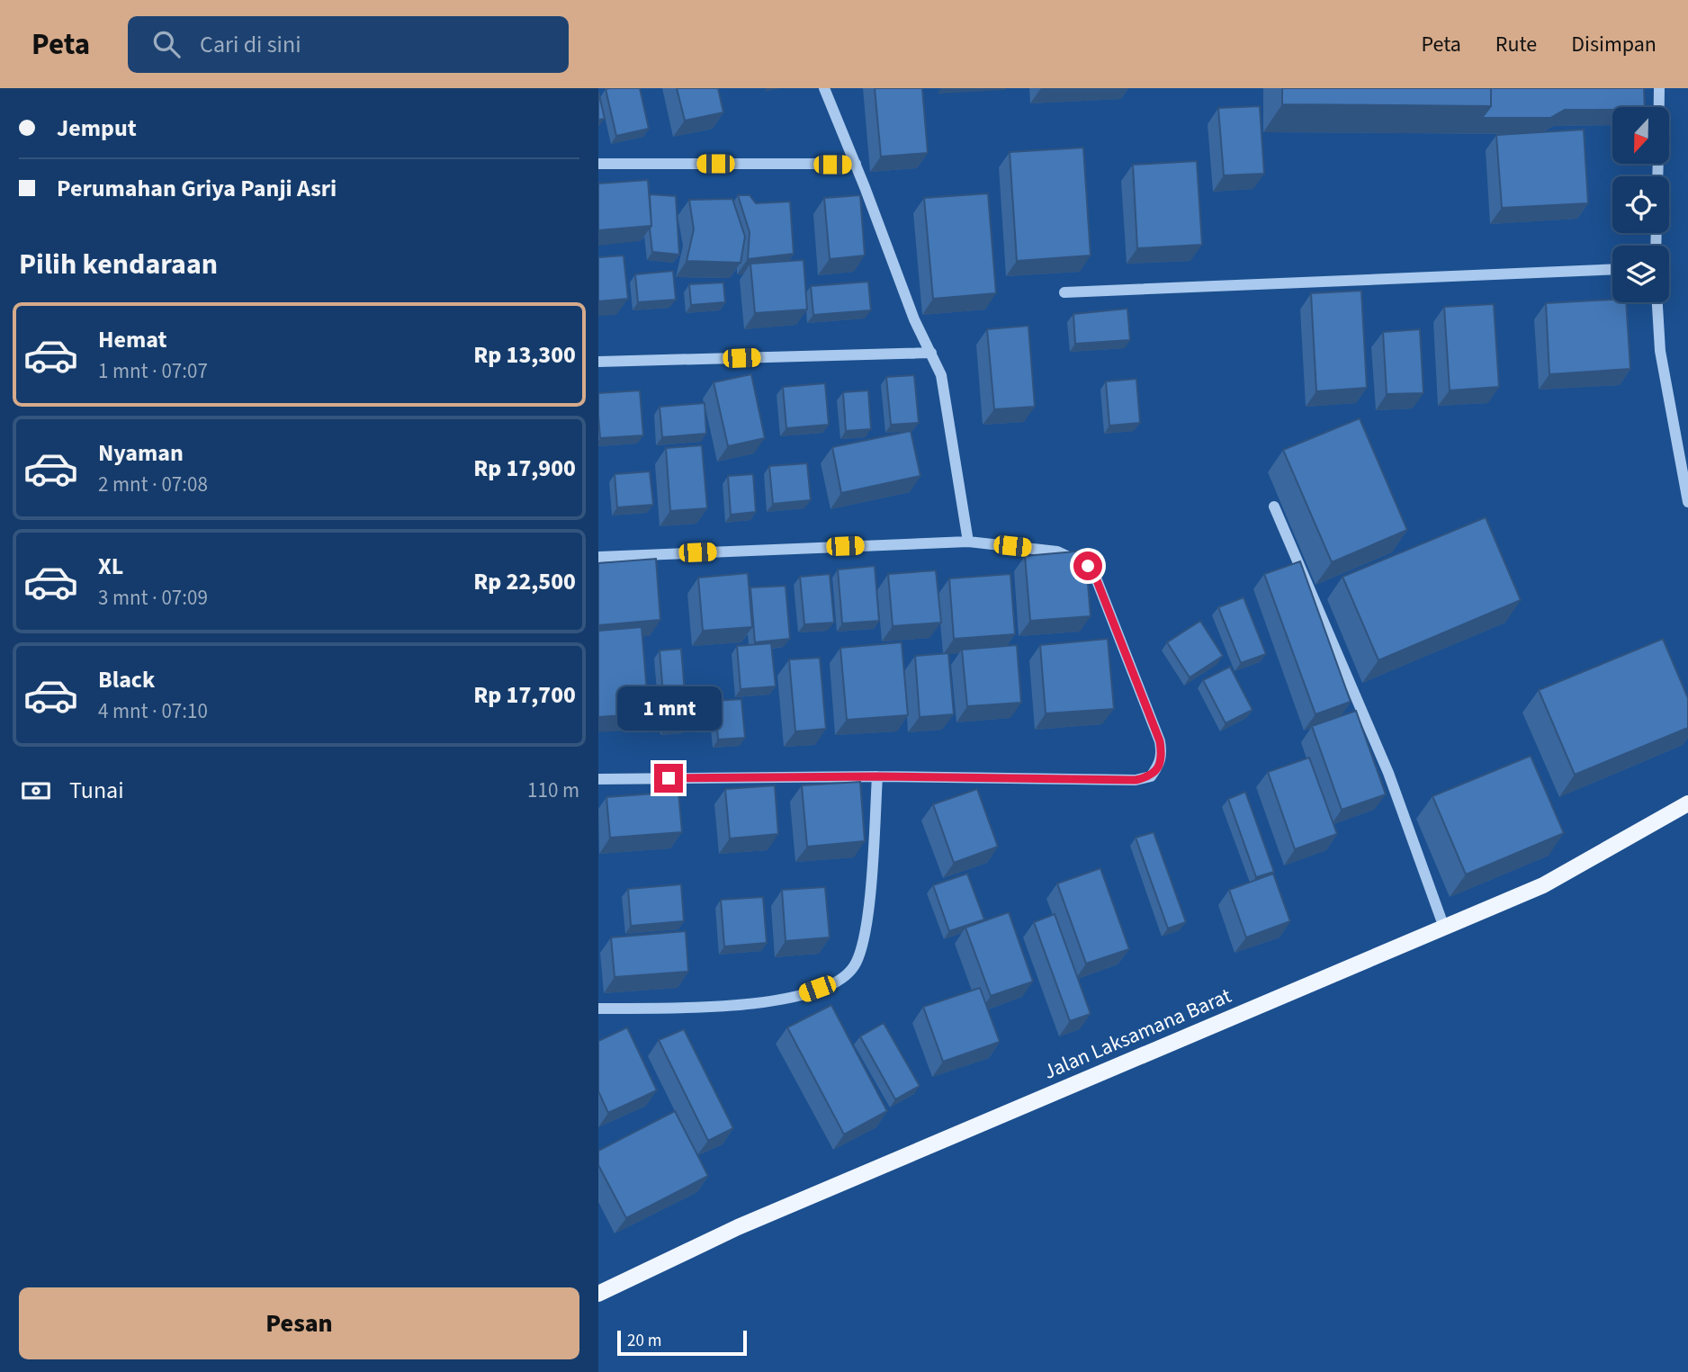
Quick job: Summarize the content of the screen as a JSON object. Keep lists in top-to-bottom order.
{
  "streets": {
    "main road": ["Jalan Laksamana Barat"]
  },
  "scale_bar": "20 m",
  "north": "bottom",
  "page": {
    "header": "Peta",
    "search": "Cari di sini",
    "nav": ["Peta", "Rute", "Disimpan"],
    "banner": ["Jemput", "Perumahan Griya Panji Asri"],
    "heading": "Pilih kendaraan",
    "list": [
      {
        "name": "Hemat",
        "note": "1 mnt · 07:07",
        "value": "Rp 13,300"
      },
      {
        "name": "Nyaman",
        "note": "2 mnt · 07:08",
        "value": "Rp 17,900"
      },
      {
        "name": "XL",
        "note": "3 mnt · 07:09",
        "value": "Rp 22,500"
      },
      {
        "name": "Black",
        "note": "4 mnt · 07:10",
        "value": "Rp 17,700"
      }
    ],
    "bubble": "1 mnt",
    "pay": ["Tunai", "110 m"],
    "buttons": "Pesan",
    "scale": "20 m"
  }
}
